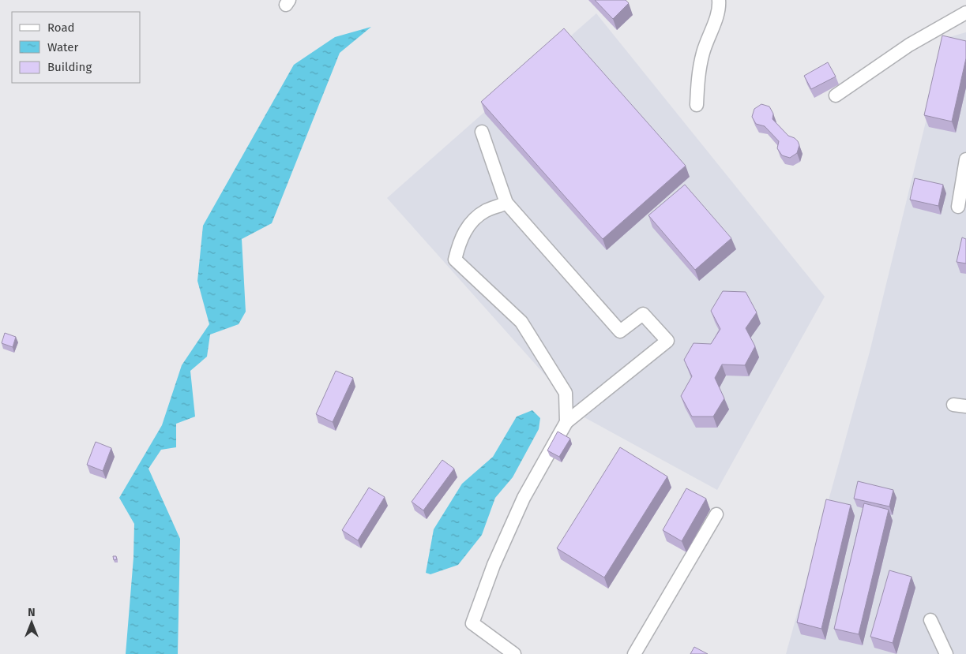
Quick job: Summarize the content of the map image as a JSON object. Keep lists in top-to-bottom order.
{
  "legend": ["Road", "Water", "Building"],
  "north": "top"
}
